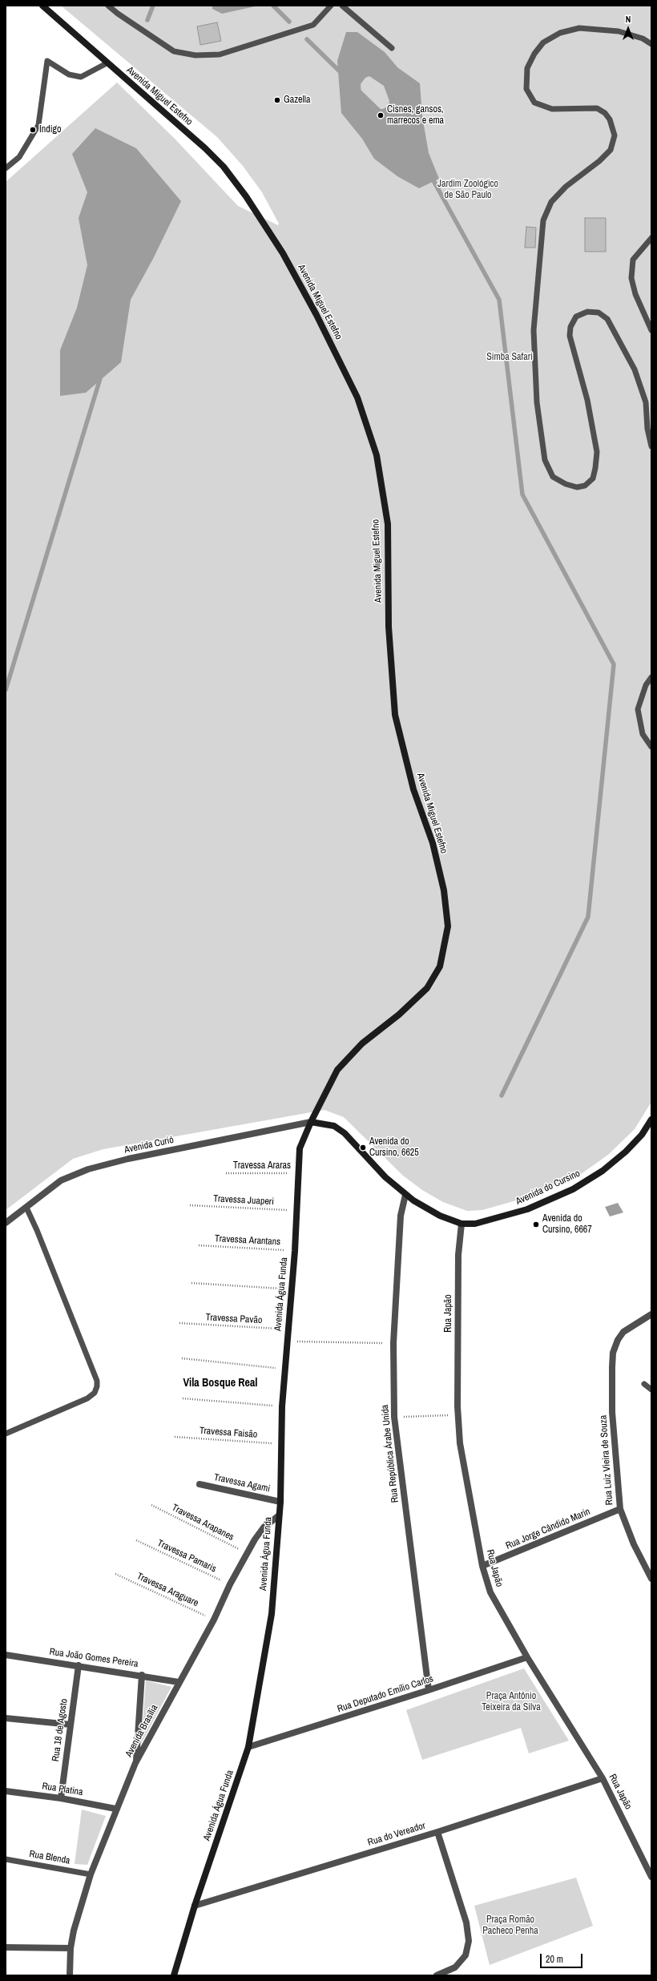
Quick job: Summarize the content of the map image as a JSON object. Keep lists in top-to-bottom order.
{
  "streets": {
    "main road": ["Avenida Miguel Estefno", "Avenida do Cursino", "Avenida Água Funda"],
    "street": [
      "Avenida Curió",
      "Rua Japão",
      "Rua República Árabe Unida",
      "Rua Luiz Vieira de Souza",
      "Travessa Agami",
      "Rua Jorge Cândido Marin",
      "Rua João Gomes Pereira",
      "Rua Deputado Emílio Carlos",
      "Rua 18 de Agosto",
      "Avenida Brasília",
      "Rua Platina",
      "Rua do Vereador"
    ],
    "lane": ["Rua Blenda"],
    "path": [
      "Travessa Araras",
      "Travessa Juaperi",
      "Travessa Arantans",
      "Travessa Pavão",
      "Travessa Faisão",
      "Travessa Arapanes",
      "Travessa Pamaris",
      "Travessa Araguare"
    ]
  },
  "crossings": [
    ["Avenida Miguel Estefno", "Avenida Curió"],
    ["Avenida Miguel Estefno", "Avenida do Cursino"],
    ["Avenida Miguel Estefno", "Avenida Água Funda"],
    ["Avenida Curió", "Avenida do Cursino"],
    ["Avenida Curió", "Avenida Água Funda"],
    ["Travessa Araras", "Avenida Água Funda"],
    ["Avenida do Cursino", "Avenida Água Funda"],
    ["Avenida do Cursino", "Rua Japão"],
    ["Avenida do Cursino", "Rua República Árabe Unida"],
    ["Travessa Juaperi", "Avenida Água Funda"],
    ["Travessa Arantans", "Avenida Água Funda"],
    ["Avenida Água Funda", "Travessa Pavão"],
    ["Avenida Água Funda", "Travessa Faisão"],
    ["Avenida Água Funda", "Travessa Agami"],
    ["Avenida Água Funda", "Rua Deputado Emílio Carlos"],
    ["Avenida Água Funda", "Avenida Brasília"],
    ["Avenida Água Funda", "Rua do Vereador"],
    ["Rua Japão", "Rua Jorge Cândido Marin"],
    ["Rua Japão", "Rua Deputado Emílio Carlos"],
    ["Rua Japão", "Rua do Vereador"],
    ["Rua República Árabe Unida", "Rua Deputado Emílio Carlos"],
    ["Rua Luiz Vieira de Souza", "Rua Jorge Cândido Marin"],
    ["Travessa Arapanes", "Avenida Brasília"],
    ["Travessa Pamaris", "Avenida Brasília"],
    ["Travessa Araguare", "Avenida Brasília"],
    ["Rua João Gomes Pereira", "Rua 18 de Agosto"],
    ["Rua João Gomes Pereira", "Avenida Brasília"],
    ["Rua 18 de Agosto", "Rua Platina"],
    ["Avenida Brasília", "Rua Platina"],
    ["Avenida Brasília", "Rua Blenda"]
  ],
  "districts": ["Vila Bosque Real"],
  "parks": [
    "Jardim Zoológico de São Paulo",
    "Simba Safari",
    "Praça Antônio Teixeira da Silva",
    "Praça Romão Pacheco Penha"
  ],
  "places": [
    "Gazella",
    "Cisnes, gansos, marrecos e ema",
    "Indigo",
    "Avenida do Cursino, 6625",
    "Avenida do Cursino, 6667"
  ],
  "scale_bar": "20 m",
  "north": "top"
}
